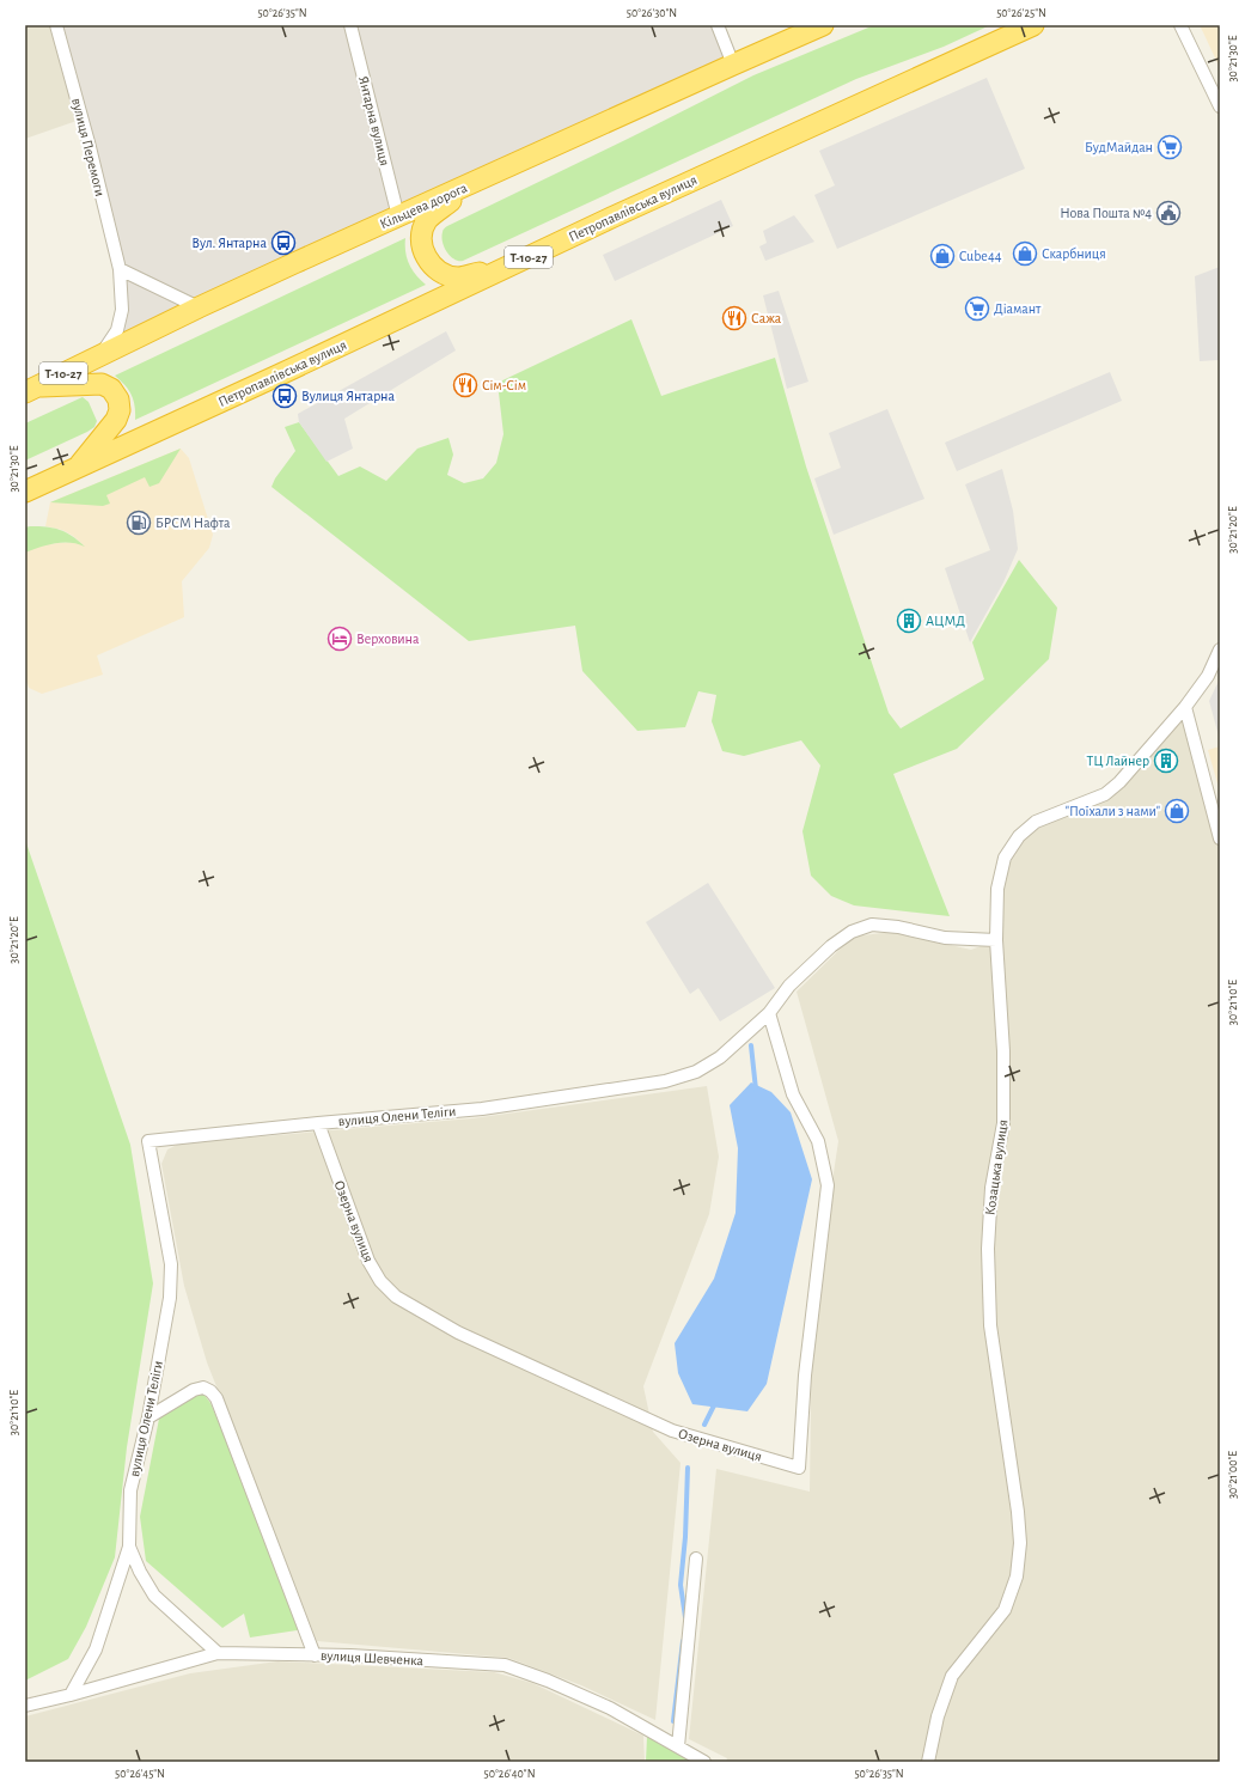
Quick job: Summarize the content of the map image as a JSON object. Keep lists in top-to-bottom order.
{
  "streets": {
    "highway": ["Кільцева дорога", "Петропавлівська вулиця", "Т-10-27"],
    "street": [
      "Янтарна вулиця",
      "вулиця Перемоги",
      "вулиця Олени Теліги",
      "Козацька вулиця",
      "Озерна вулиця",
      "вулиця Шевченка"
    ]
  },
  "crossings": [
    ["Янтарна вулиця", "Кільцева дорога"],
    ["вулиця Перемоги", "Кільцева дорога"],
    ["вулиця Олени Теліги", "Козацька вулиця"],
    ["вулиця Олени Теліги", "Озерна вулиця"]
  ],
  "places": {
    "supermarket": ["БудМайдан", "Діамант"],
    "public building": ["Нова Пошта №4"],
    "bus stop": ["Вул. Янтарна", "Вулиця Янтарна"],
    "shop": ["Скарбниця", "Cube44", "\"Поїхали з нами\""],
    "restaurant": ["Сажа", "Сім-Сім"],
    "fuel station": ["БРСМ Нафта"],
    "building": ["АЦМД", "ТЦ Лайнер"],
    "hotel": ["Верховина"]
  },
  "coordinates": [
    "50°26'35\"N",
    "50°26'30\"N",
    "50°26'25\"N",
    "30°21'30\"E",
    "30°21'20\"E",
    "30°21'10\"E",
    "30°21'00\"E",
    "50°26'45\"N",
    "50°26'40\"N"
  ]
}
